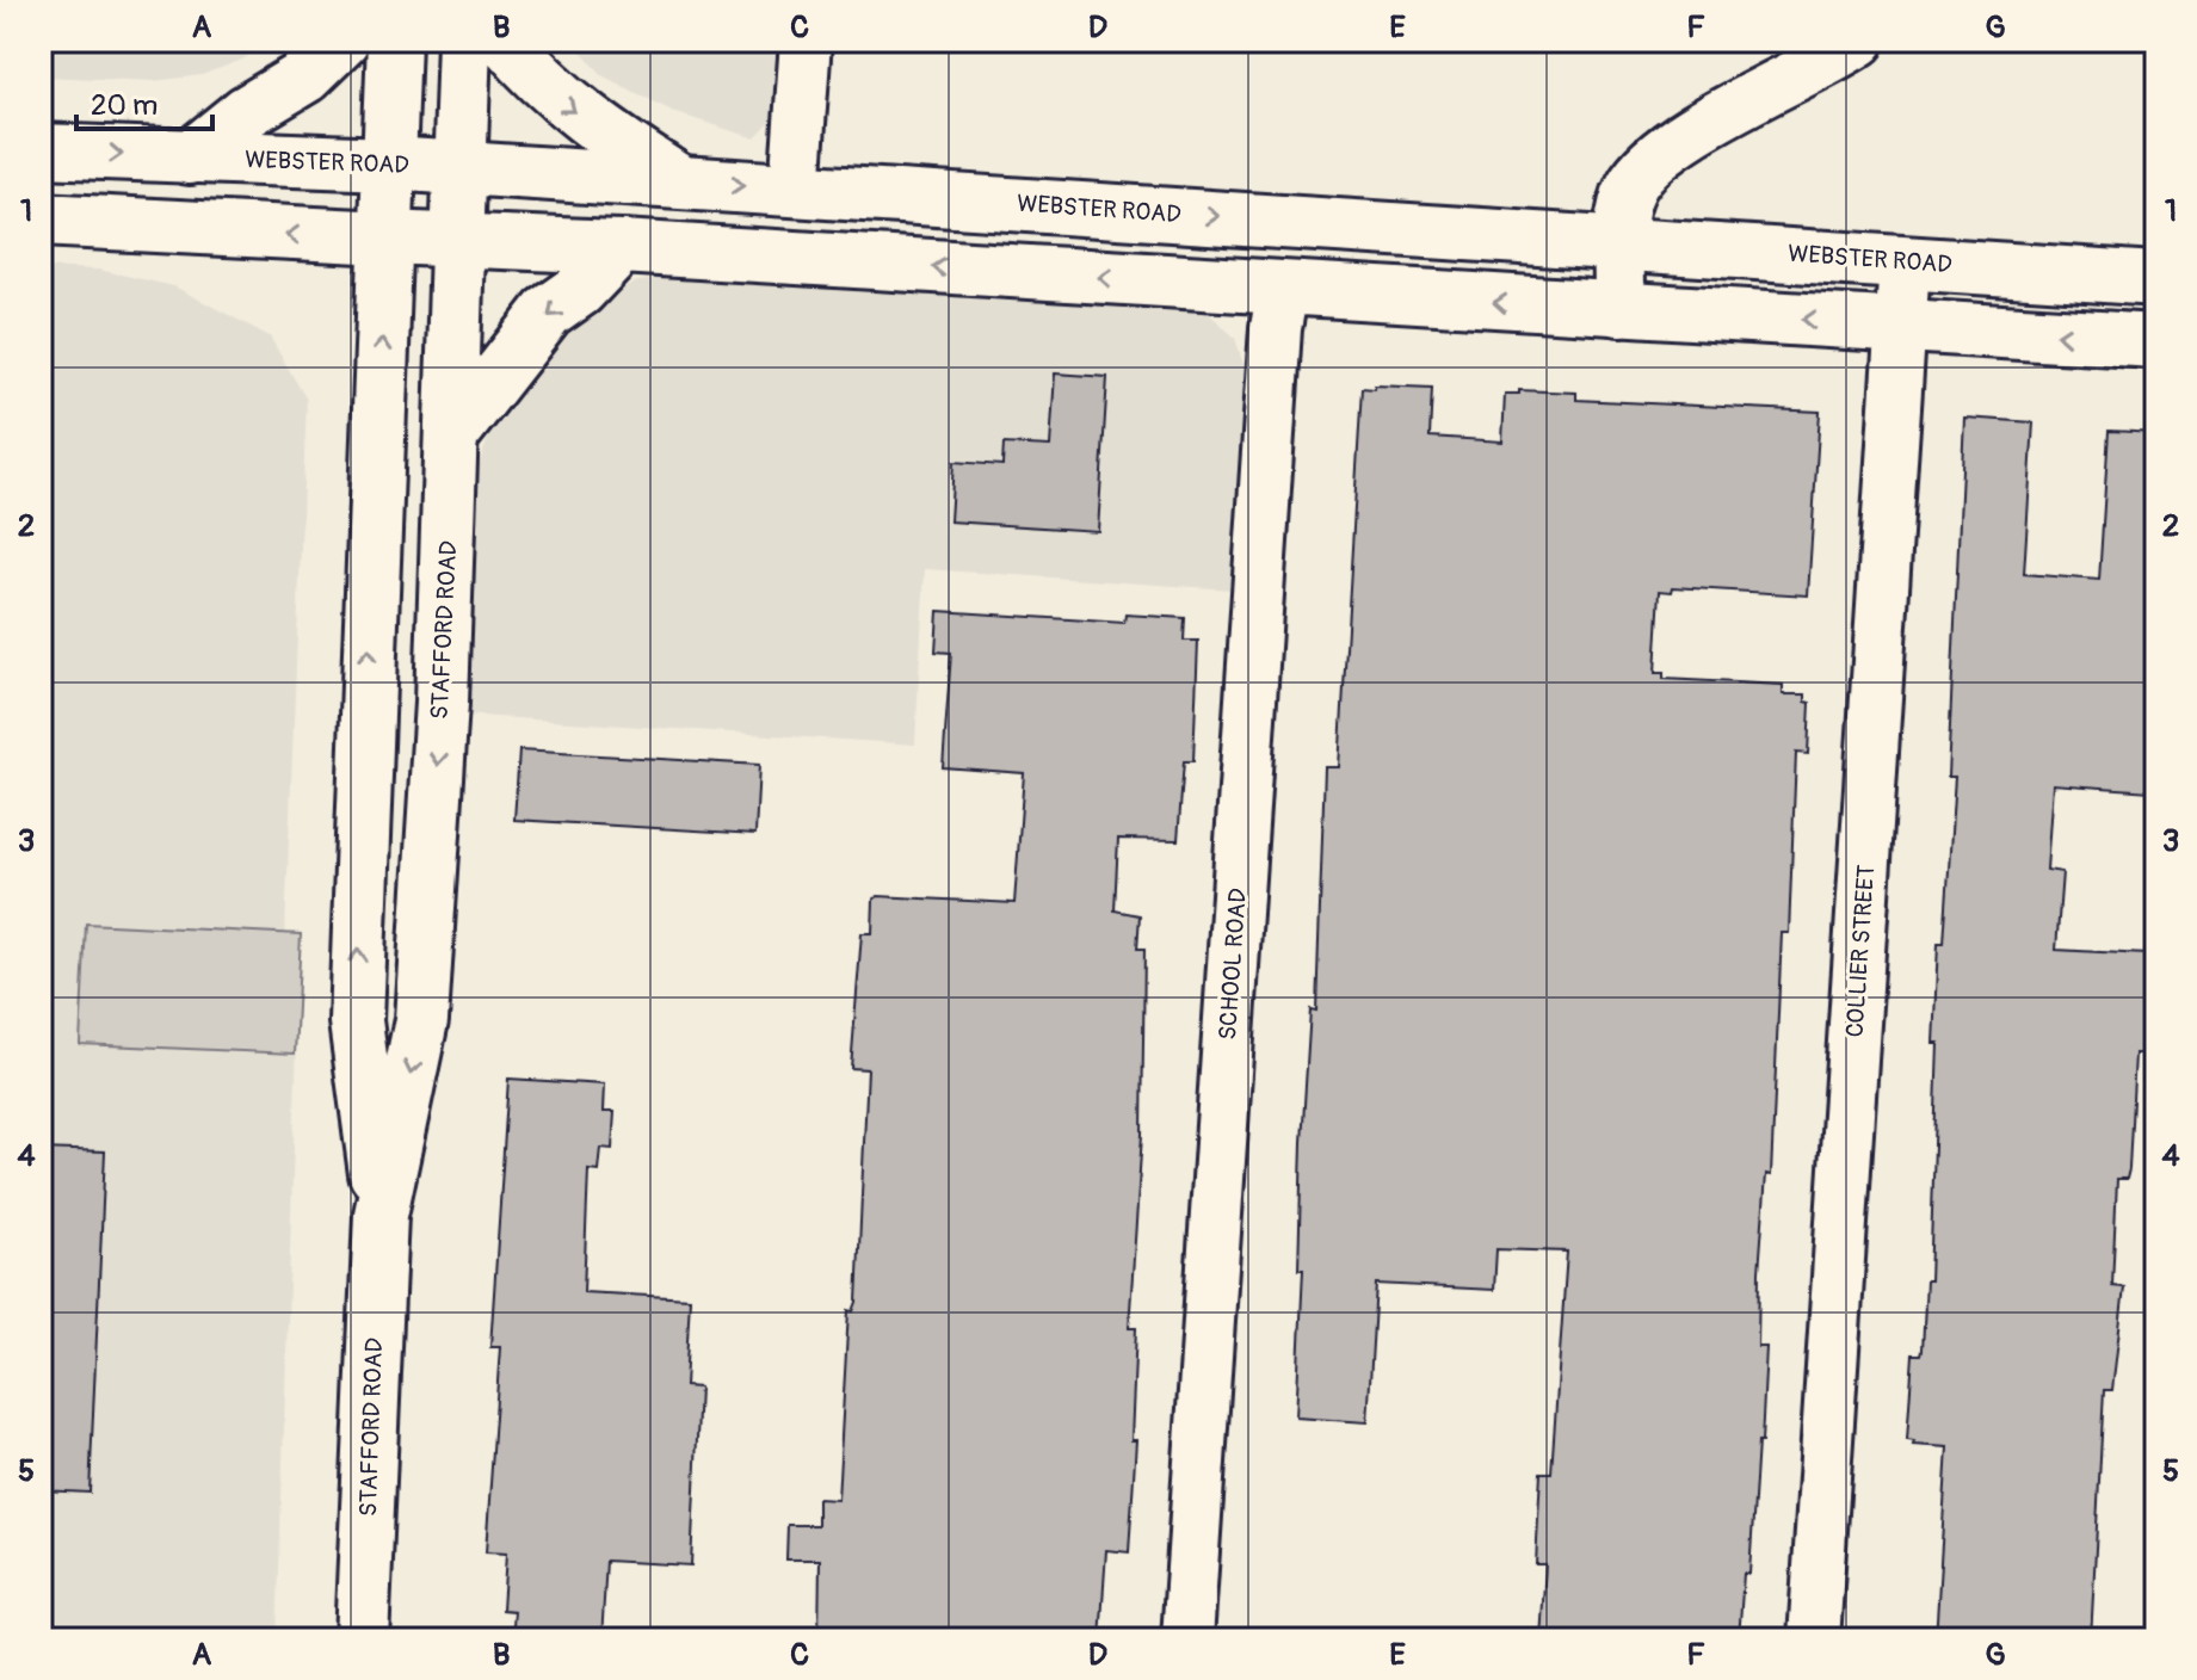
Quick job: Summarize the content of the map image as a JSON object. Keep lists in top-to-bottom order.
{
  "streets": {
    "main road": ["WEBSTER ROAD", "STAFFORD ROAD"],
    "street": ["COLLIER STREET", "SCHOOL ROAD"]
  },
  "crossings": [
    ["WEBSTER ROAD", "STAFFORD ROAD"],
    ["WEBSTER ROAD", "COLLIER STREET"]
  ],
  "scale_bar": "20 m",
  "grid": {
    "columns": [
      "A",
      "B",
      "C",
      "D",
      "E",
      "F",
      "G"
    ],
    "rows": [
      "1",
      "2",
      "3",
      "4",
      "5"
    ]
  }
}
